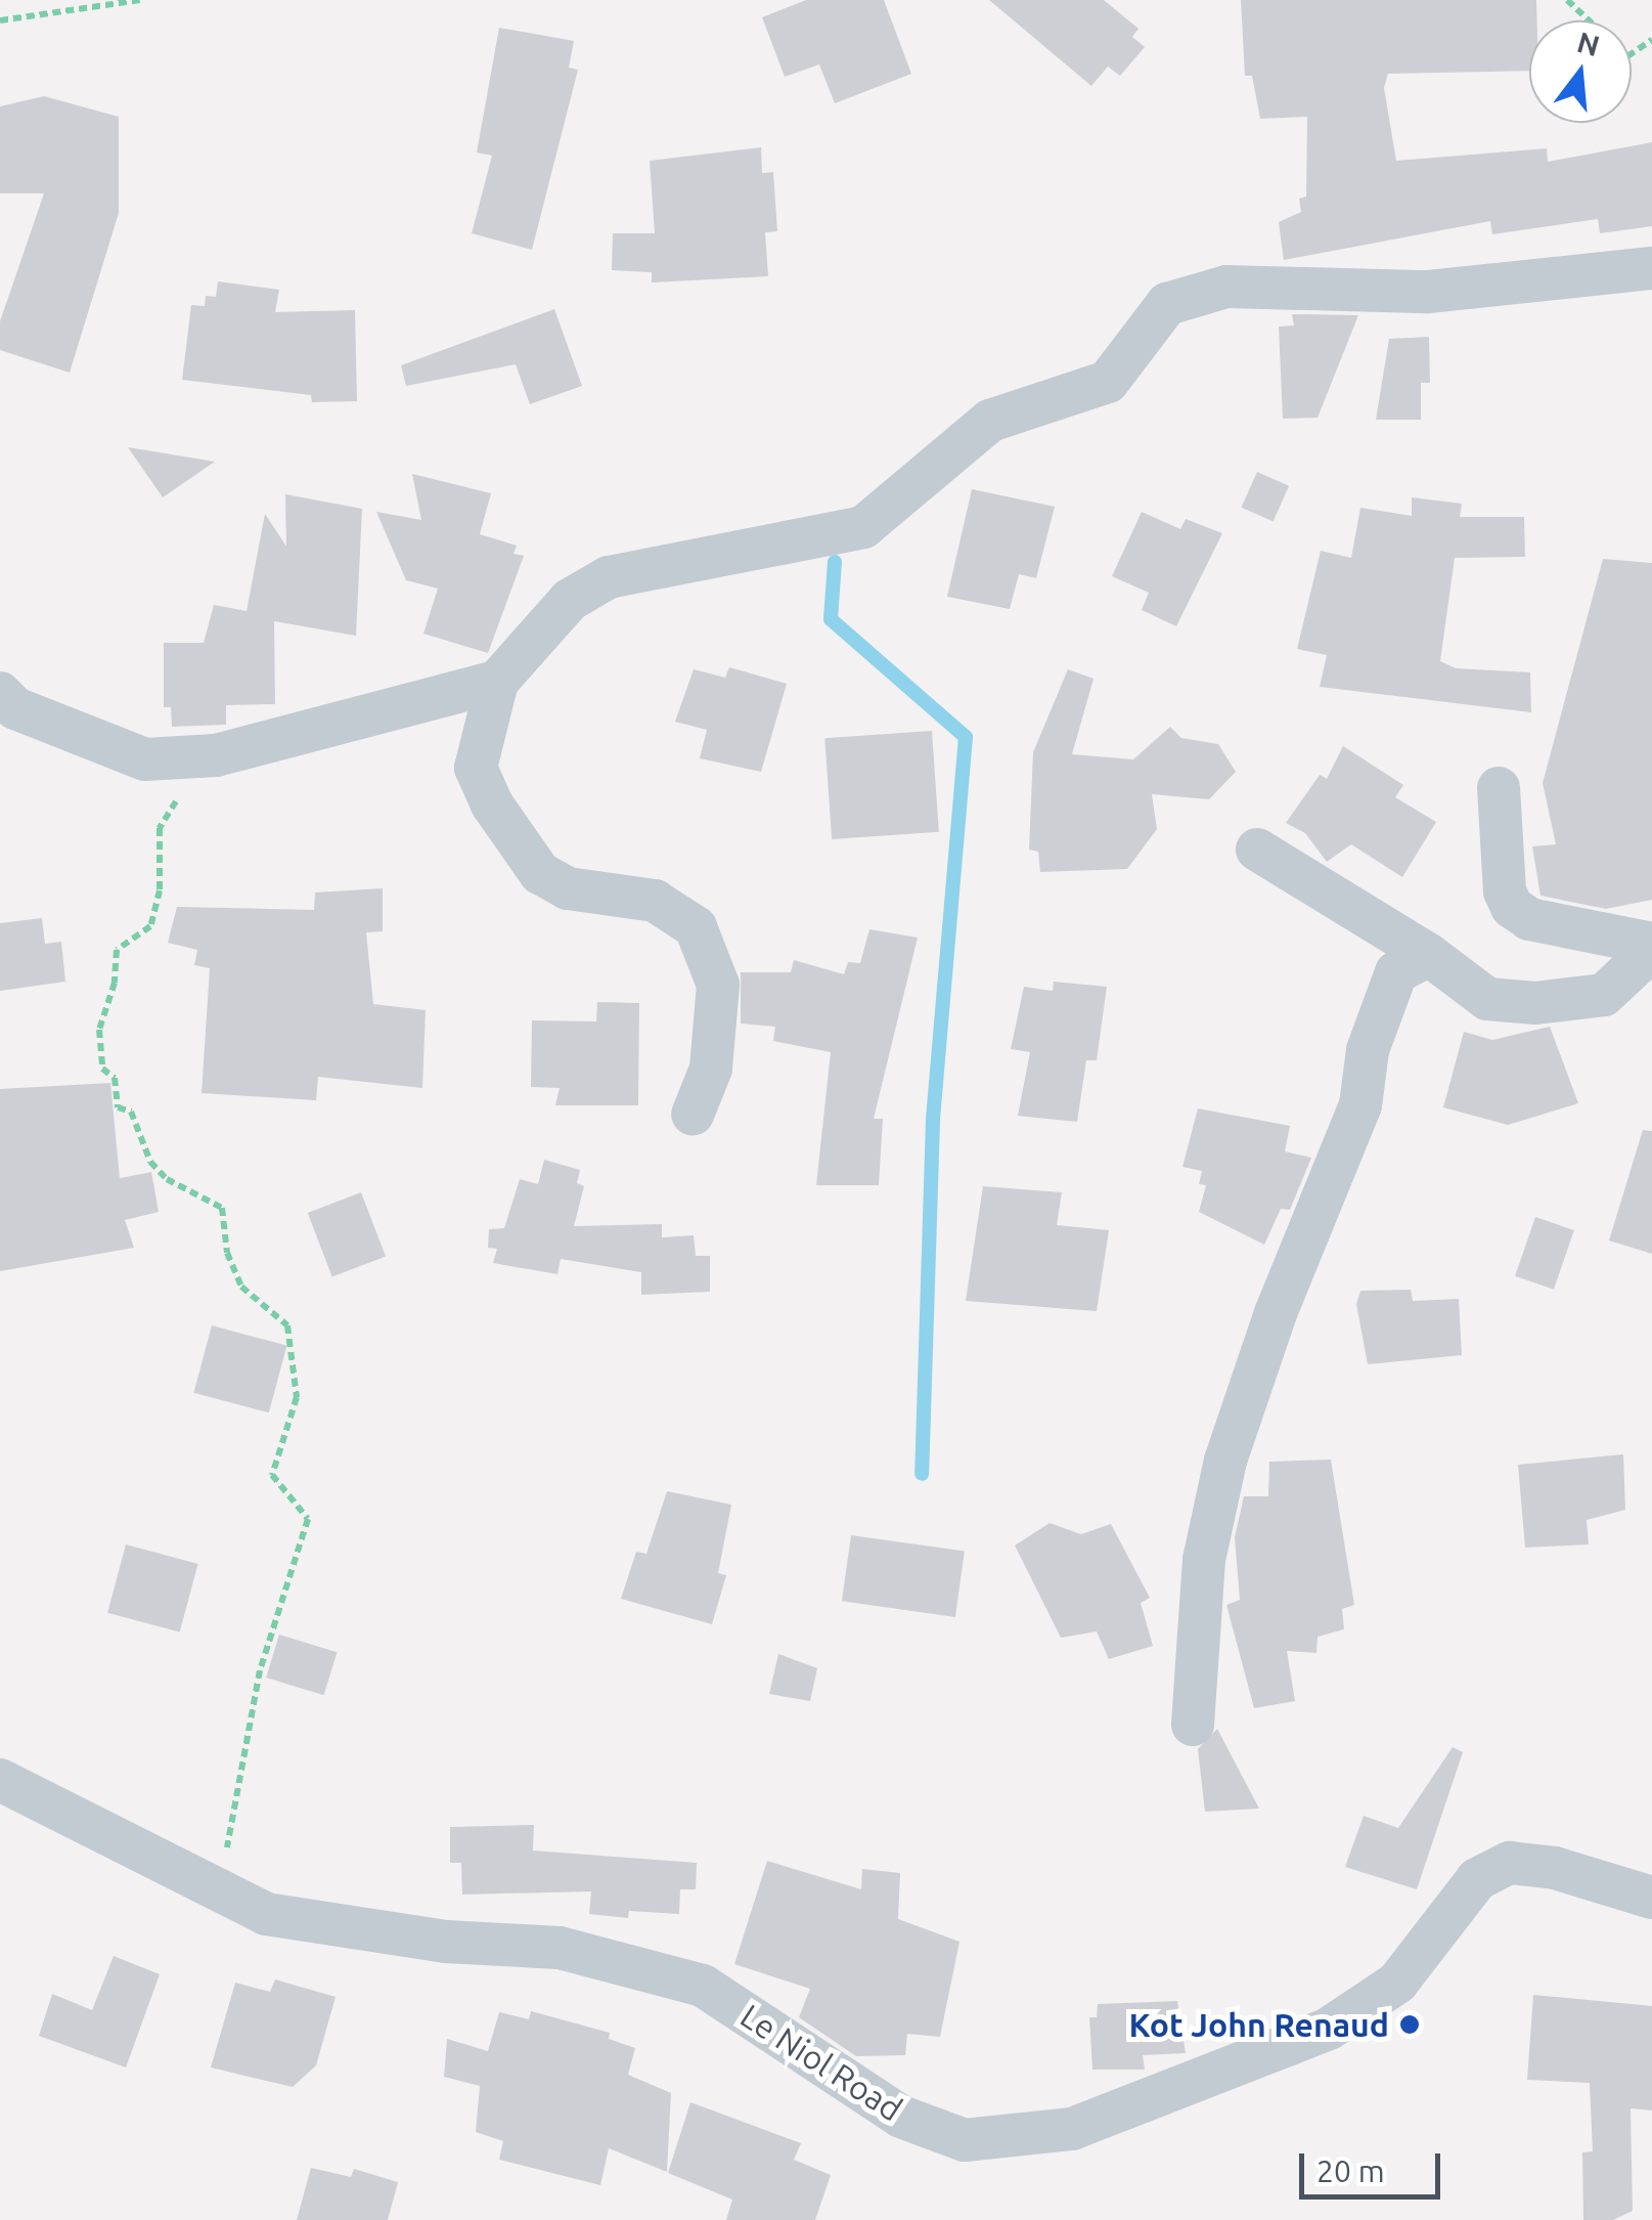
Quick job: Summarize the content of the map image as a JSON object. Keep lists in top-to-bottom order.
{
  "streets": {
    "street": ["Le Niol Road"]
  },
  "places": ["Kot John Renaud"],
  "scale_bar": "20 m",
  "north": "top"
}
